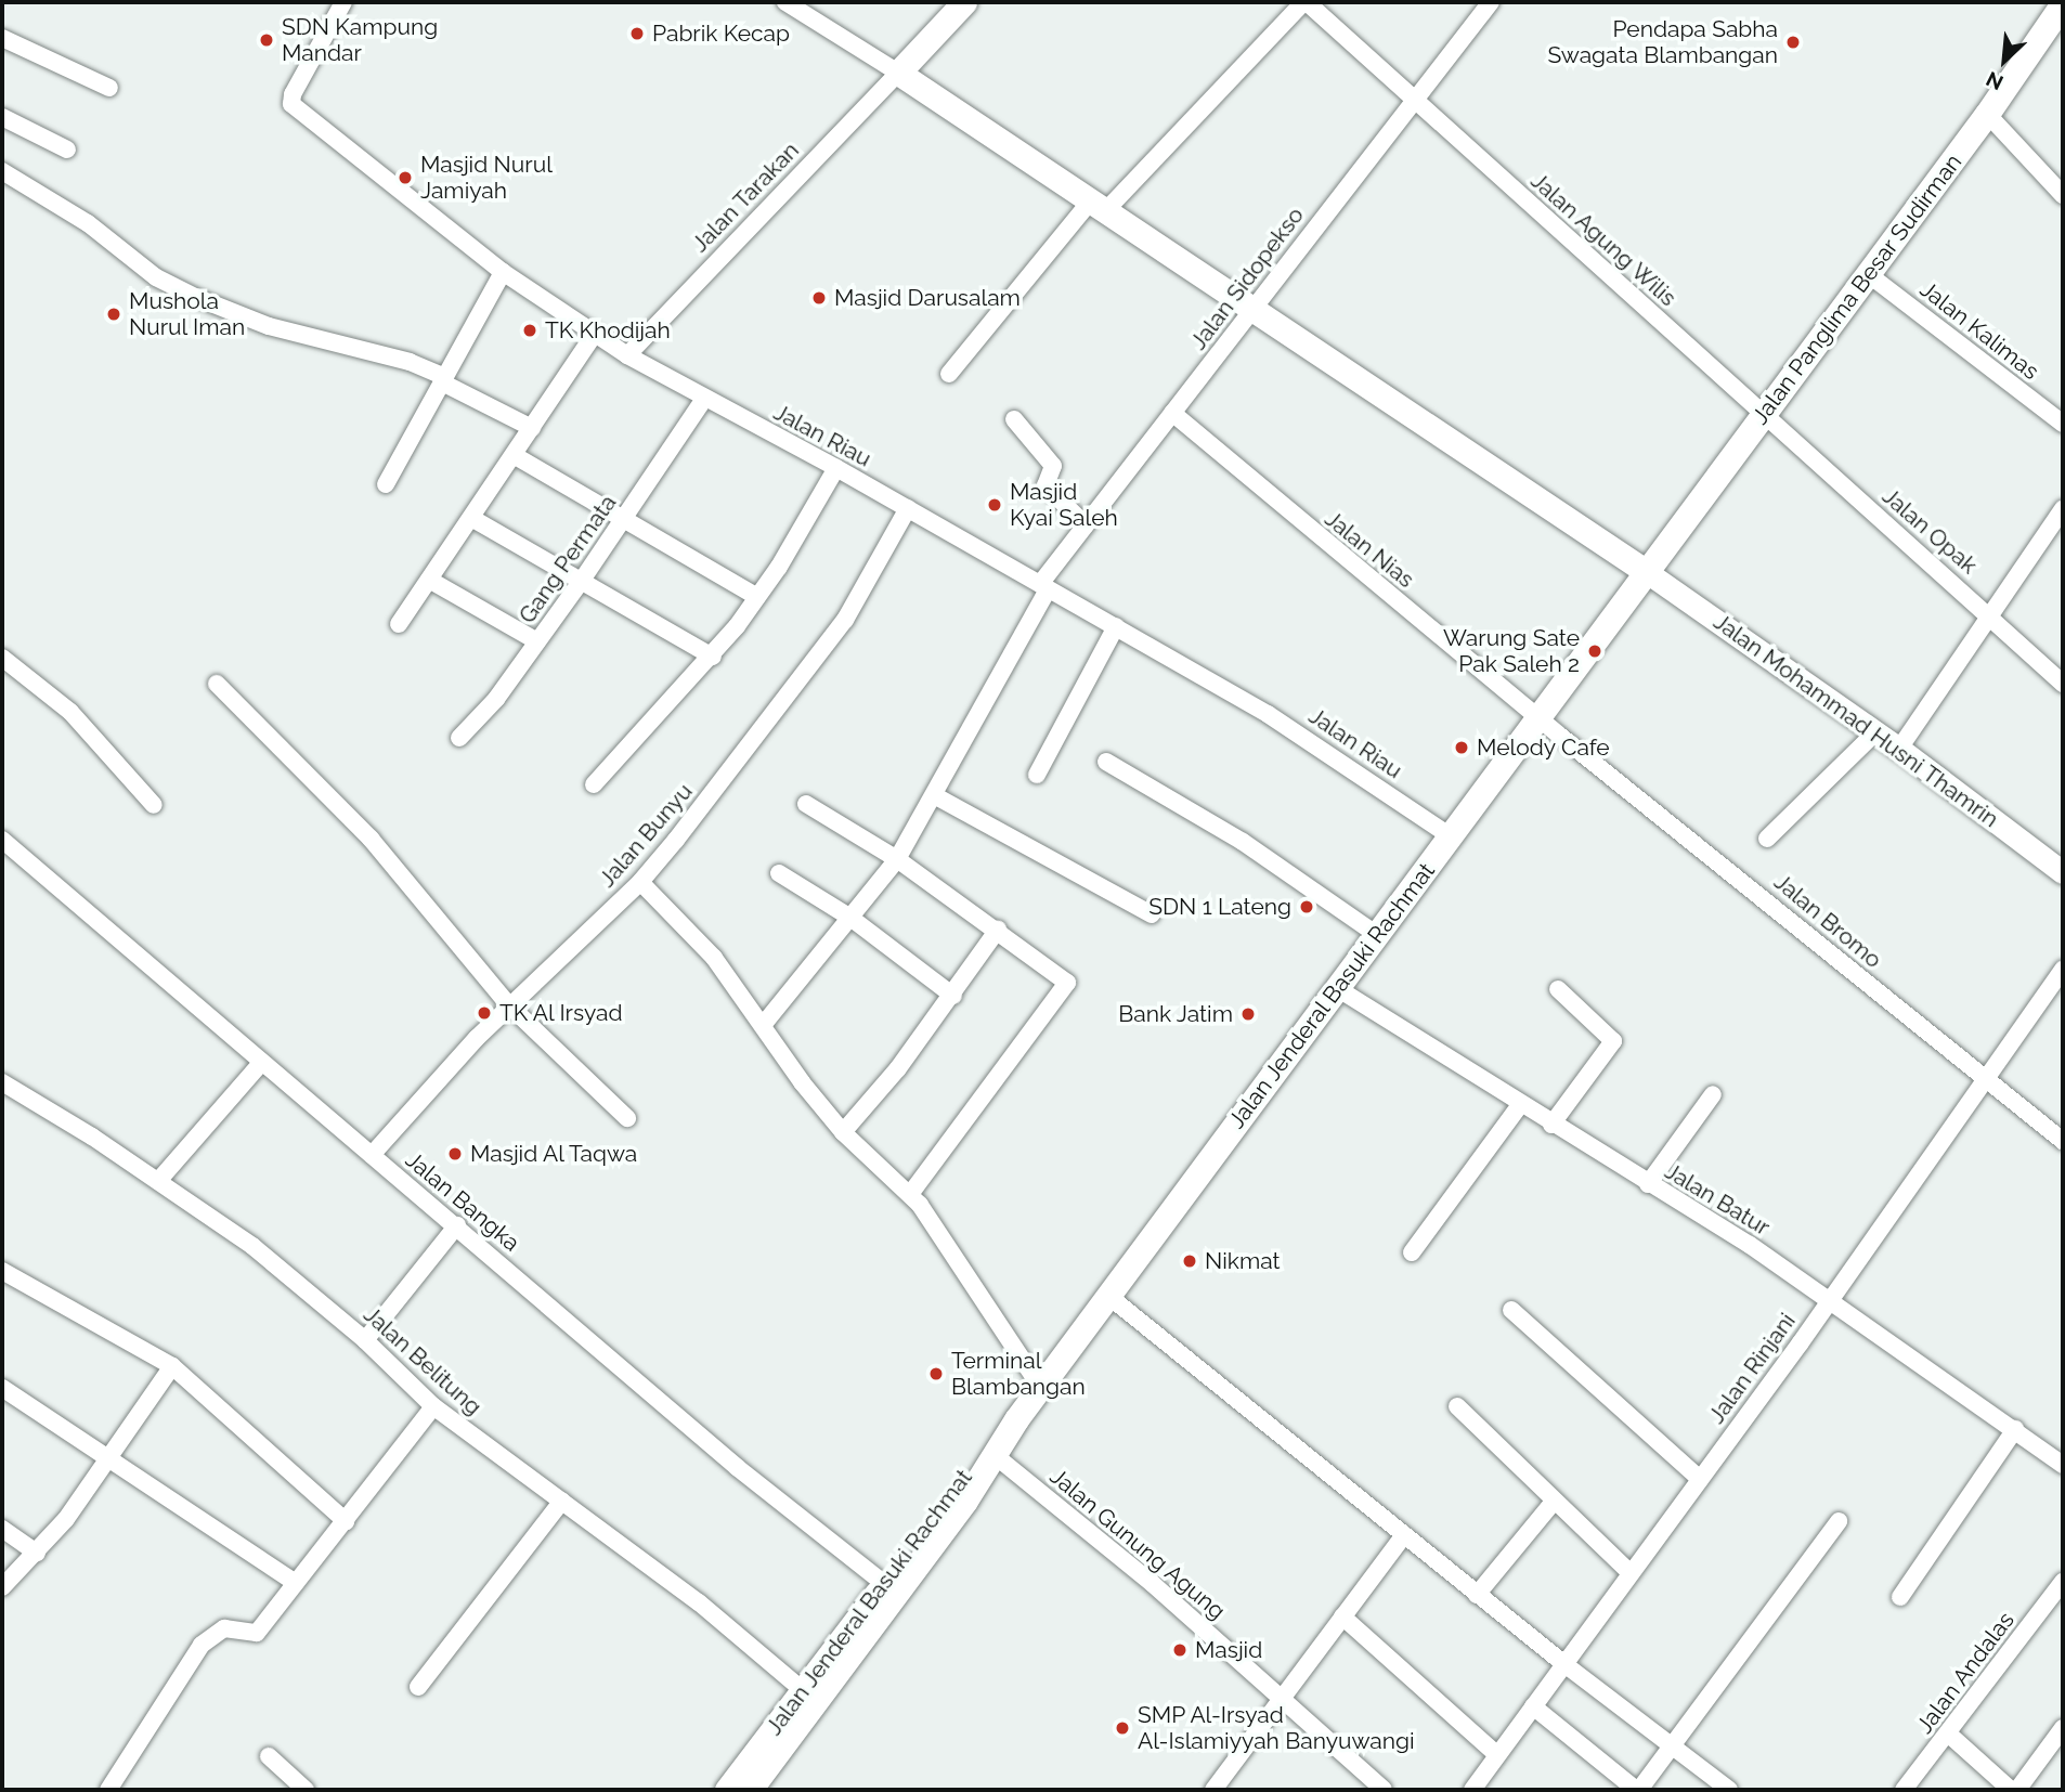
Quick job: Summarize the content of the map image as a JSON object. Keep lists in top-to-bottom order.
{
  "streets": {
    "main road": ["Jalan Panglima Besar Sudirman", "Jalan Jenderal Basuki Rachmat"],
    "street": [
      "Jalan Tarakan",
      "Jalan Agung Wilis",
      "Jalan Sidopekso",
      "Jalan Kalimas",
      "Jalan Riau",
      "Jalan Opak",
      "Jalan Nias",
      "Gang Permata",
      "Jalan Mohammad Husni Thamrin",
      "Jalan Bunyu",
      "Jalan Bromo",
      "Jalan Batur",
      "Jalan Bangka",
      "Jalan Belitung",
      "Jalan Rinjani",
      "Jalan Gunung Agung",
      "Jalan Andalas"
    ]
  },
  "crossings": [
    ["Jalan Tarakan", "Jalan Riau"],
    ["Jalan Agung Wilis", "Jalan Sidopekso"],
    ["Jalan Agung Wilis", "Jalan Panglima Besar Sudirman"],
    ["Jalan Agung Wilis", "Jalan Opak"],
    ["Jalan Sidopekso", "Jalan Riau"],
    ["Jalan Sidopekso", "Jalan Nias"],
    ["Jalan Panglima Besar Sudirman", "Jalan Kalimas"],
    ["Jalan Panglima Besar Sudirman", "Jalan Opak"],
    ["Jalan Panglima Besar Sudirman", "Jalan Mohammad Husni Thamrin"],
    ["Jalan Panglima Besar Sudirman", "Jalan Jenderal Basuki Rachmat"],
    ["Jalan Riau", "Gang Permata"],
    ["Jalan Riau", "Jalan Bunyu"],
    ["Jalan Riau", "Jalan Jenderal Basuki Rachmat"],
    ["Jalan Nias", "Jalan Bromo"],
    ["Jalan Nias", "Jalan Jenderal Basuki Rachmat"],
    ["Jalan Mohammad Husni Thamrin", "Jalan Jenderal Basuki Rachmat"],
    ["Jalan Bunyu", "Jalan Bangka"],
    ["Jalan Bromo", "Jalan Jenderal Basuki Rachmat"],
    ["Jalan Bromo", "Jalan Rinjani"],
    ["Jalan Jenderal Basuki Rachmat", "Jalan Batur"],
    ["Jalan Jenderal Basuki Rachmat", "Jalan Bangka"],
    ["Jalan Jenderal Basuki Rachmat", "Jalan Belitung"],
    ["Jalan Jenderal Basuki Rachmat", "Jalan Gunung Agung"],
    ["Jalan Batur", "Jalan Rinjani"]
  ],
  "places": [
    "Pabrik Kecap",
    "SDN Kampung Mandar",
    "Pendapa Sabha Swagata Blambangan",
    "Masjid Nurul Jamiyah",
    "Masjid Darusalam",
    "Mushola Nurul Iman",
    "TK Khodijah",
    "Masjid Kyai Saleh",
    "Warung Sate Pak Saleh 2",
    "Melody Cafe",
    "SDN 1 Lateng",
    "TK Al Irsyad",
    "Bank Jatim",
    "Masjid Al Taqwa",
    "Nikmat",
    "Terminal Blambangan",
    "Masjid",
    "SMP Al-Irsyad Al-Islamiyyah Banyuwangi"
  ],
  "north": "bottom left"
}
